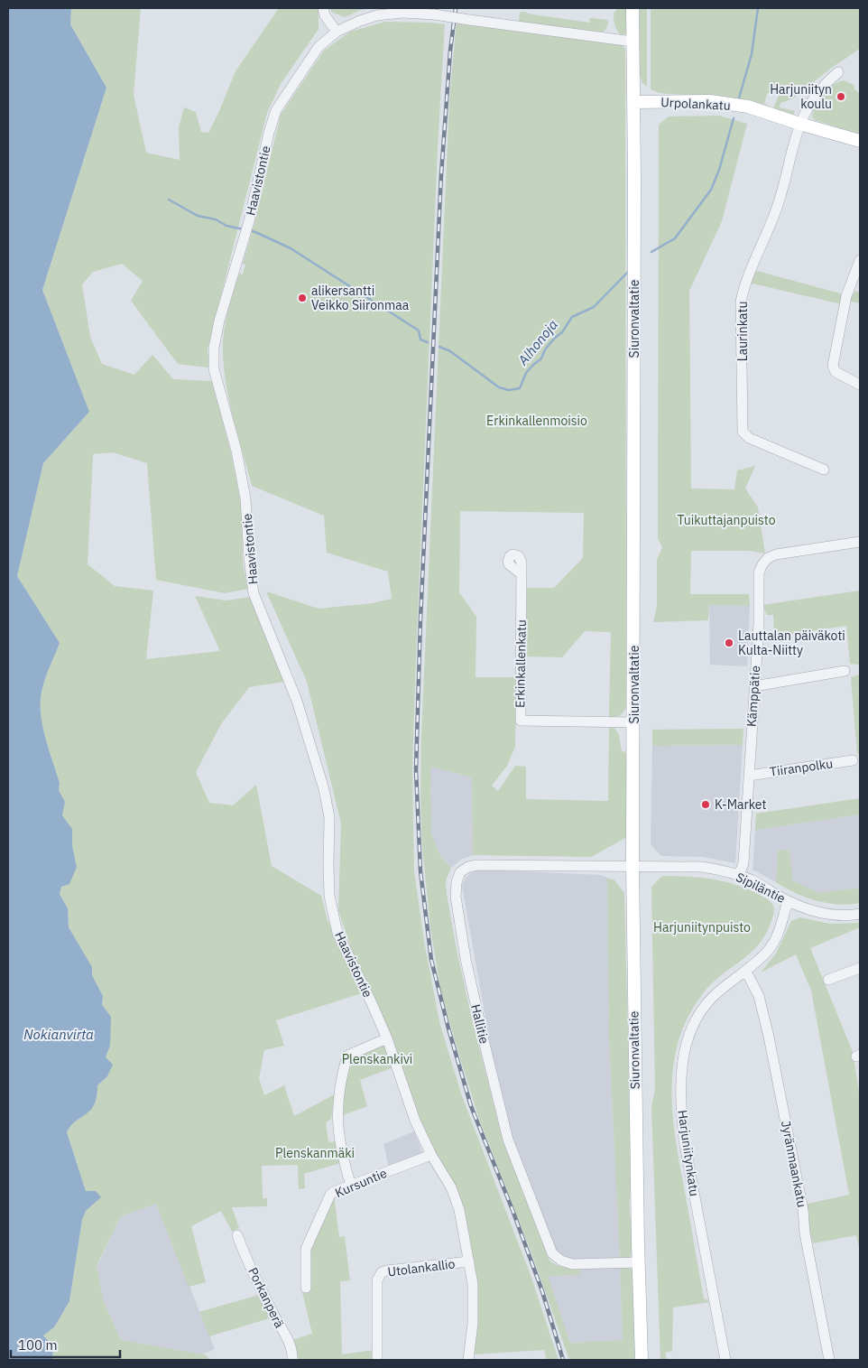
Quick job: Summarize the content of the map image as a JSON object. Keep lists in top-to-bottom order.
{
  "streets": {
    "main road": ["Urpolankatu", "Siuronvaltatie"],
    "street": [
      "Haavistontie",
      "Laurinkatu",
      "Erkinkallenkatu",
      "Kämppätie",
      "Tiiranpolku",
      "Sipiläntie",
      "Hallitie",
      "Harjuniitynkatu",
      "Jyränmaankatu",
      "Kursuntie",
      "Utolankallio",
      "Porkanperä"
    ]
  },
  "crossings": [
    ["Urpolankatu", "Siuronvaltatie"],
    ["Urpolankatu", "Laurinkatu"],
    ["Haavistontie", "Siuronvaltatie"],
    ["Haavistontie", "Kursuntie"],
    ["Haavistontie", "Utolankallio"],
    ["Siuronvaltatie", "Erkinkallenkatu"],
    ["Siuronvaltatie", "Sipiläntie"],
    ["Siuronvaltatie", "Hallitie"],
    ["Kämppätie", "Tiiranpolku"],
    ["Kämppätie", "Sipiläntie"],
    ["Sipiläntie", "Hallitie"],
    ["Sipiläntie", "Harjuniitynkatu"],
    ["Harjuniitynkatu", "Jyränmaankatu"]
  ],
  "water": ["Alhonoja", "Nokianvirta"],
  "parks": [
    "Erkinkallenmoisio",
    "Tuikuttajanpuisto",
    "Harjuniitynpuisto",
    "Plenskankivi",
    "Plenskanmäki"
  ],
  "places": [
    "Harjuniityn koulu",
    "alikersantti Veikko Siironmaa",
    "Lauttalan päiväkoti Kulta-Niitty",
    "K-Market"
  ],
  "scale_bar": "100 m"
}
